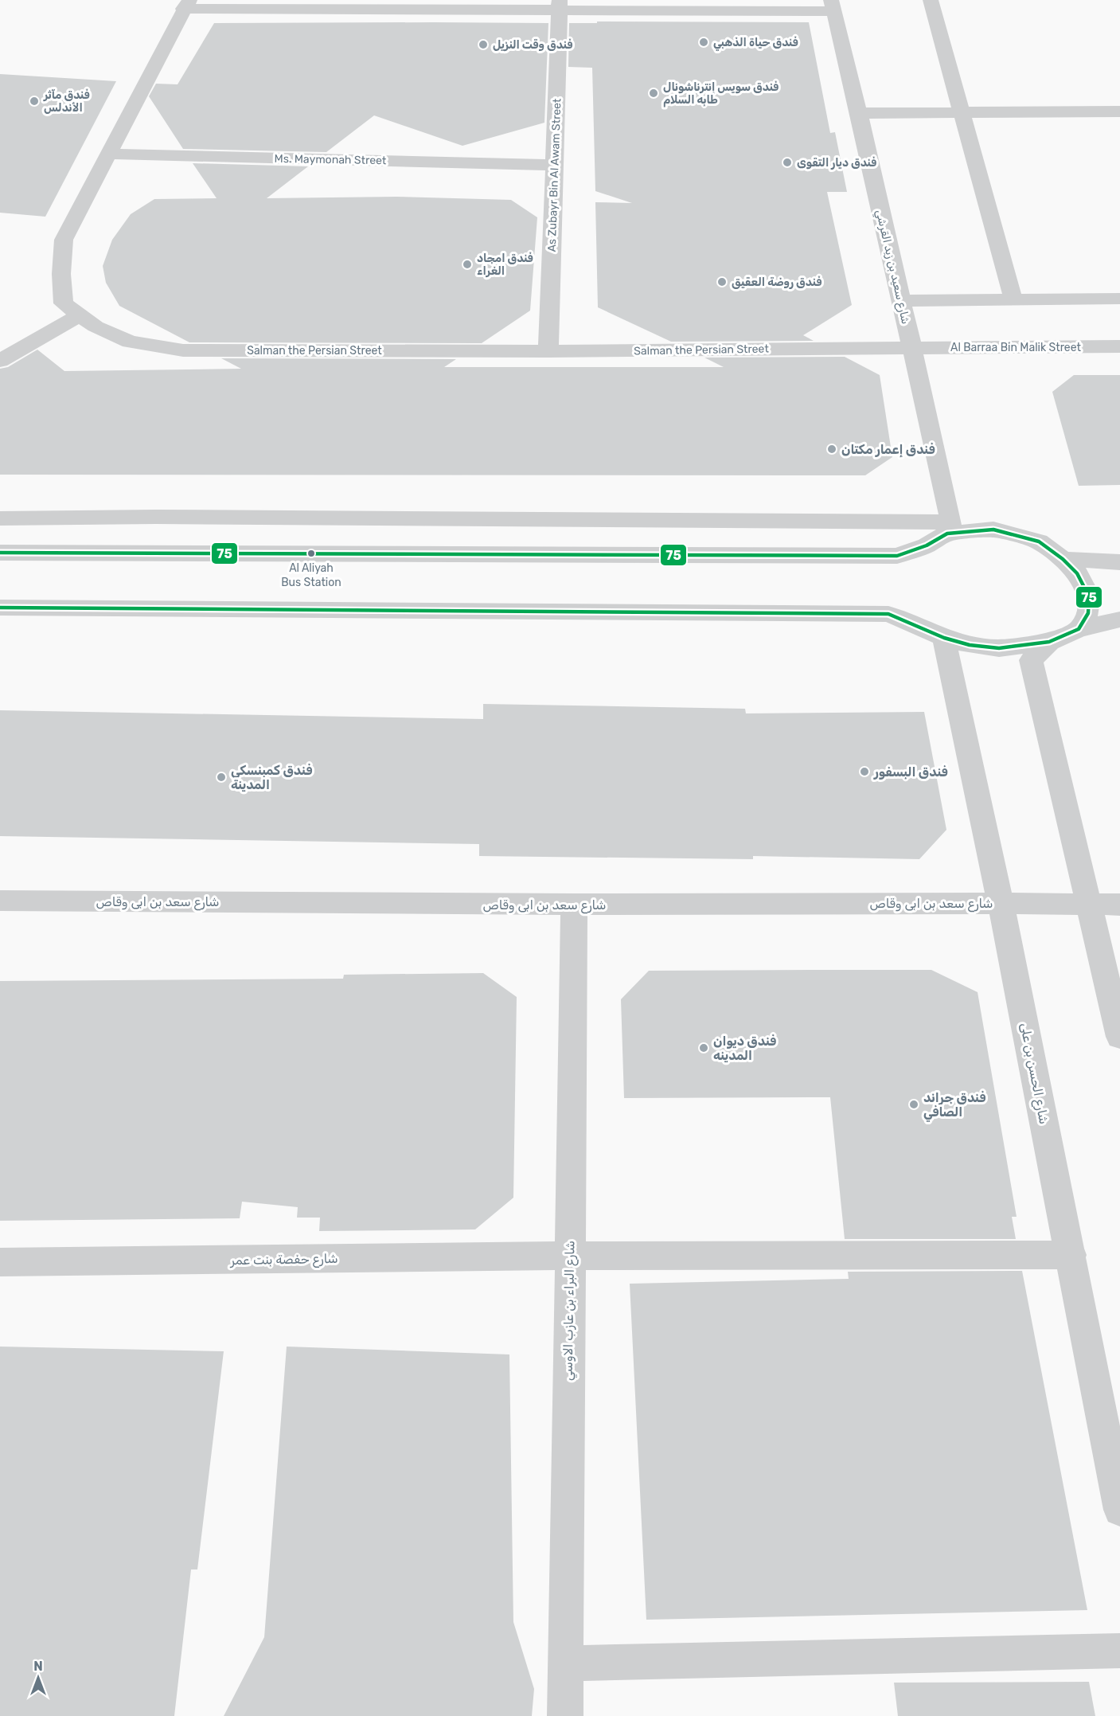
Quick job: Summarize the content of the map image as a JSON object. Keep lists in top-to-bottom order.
{
  "streets": {
    "street": [
      "Ms. Maymonah Street",
      "As Zubayr Bin Al Awam Street",
      "شارع سعيد بن زيد القرشي",
      "Al Barraa Bin Malik Street",
      "Salman the Persian Street",
      "شارع سعد بن ابى وقاص",
      "شارع الحسن بن على",
      "شارع حفصة بنت عمر",
      "شارع البراء بن عازب الاوسي"
    ]
  },
  "crossings": [
    ["Ms. Maymonah Street", "As Zubayr Bin Al Awam Street"],
    ["Ms. Maymonah Street", "Salman the Persian Street"],
    ["As Zubayr Bin Al Awam Street", "Salman the Persian Street"],
    ["شارع سعيد بن زيد القرشي", "Al Barraa Bin Malik Street"],
    ["شارع سعيد بن زيد القرشي", "Salman the Persian Street"],
    ["Al Barraa Bin Malik Street", "Salman the Persian Street"],
    ["شارع سعد بن ابى وقاص", "شارع الحسن بن على"],
    ["شارع سعد بن ابى وقاص", "شارع البراء بن عازب الاوسي"],
    ["شارع الحسن بن على", "شارع حفصة بنت عمر"],
    ["شارع حفصة بنت عمر", "شارع البراء بن عازب الاوسي"]
  ],
  "places": [
    "فندق حياة الذهبي",
    "فندق وقت النزيل",
    "فندق سويس إنترناشونال طابه السلام",
    "فندق مآثر الأندلس",
    "فندق ديار التقوى",
    "فندق امجاد الغراء",
    "فندق روضة العقيق",
    "فندق إعمار مكتان",
    "Al Aliyah Bus Station",
    "فندق البسفور",
    "فندق كمبنسكي المدينة",
    "فندق ديوان المدينه",
    "فندق جراند الصافي"
  ],
  "lines": ["transit line 75"],
  "north": "top"
}
